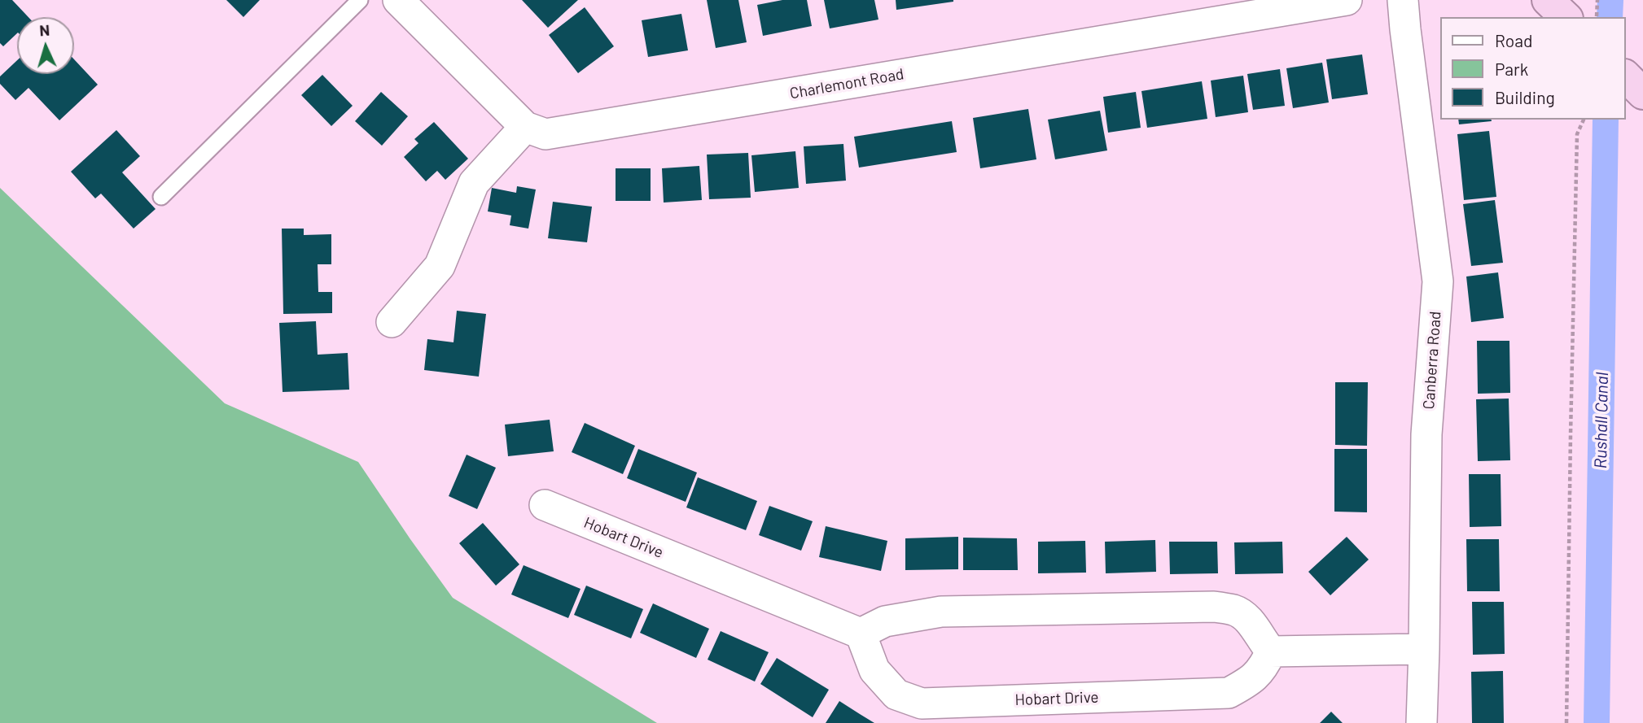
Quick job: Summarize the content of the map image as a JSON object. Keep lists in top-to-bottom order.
{
  "streets": {
    "street": ["Charlemont Road", "Canberra Road", "Hobart Drive"]
  },
  "water": ["Rushall Canal"],
  "legend": ["Road", "Park", "Building"],
  "north": "top"
}
